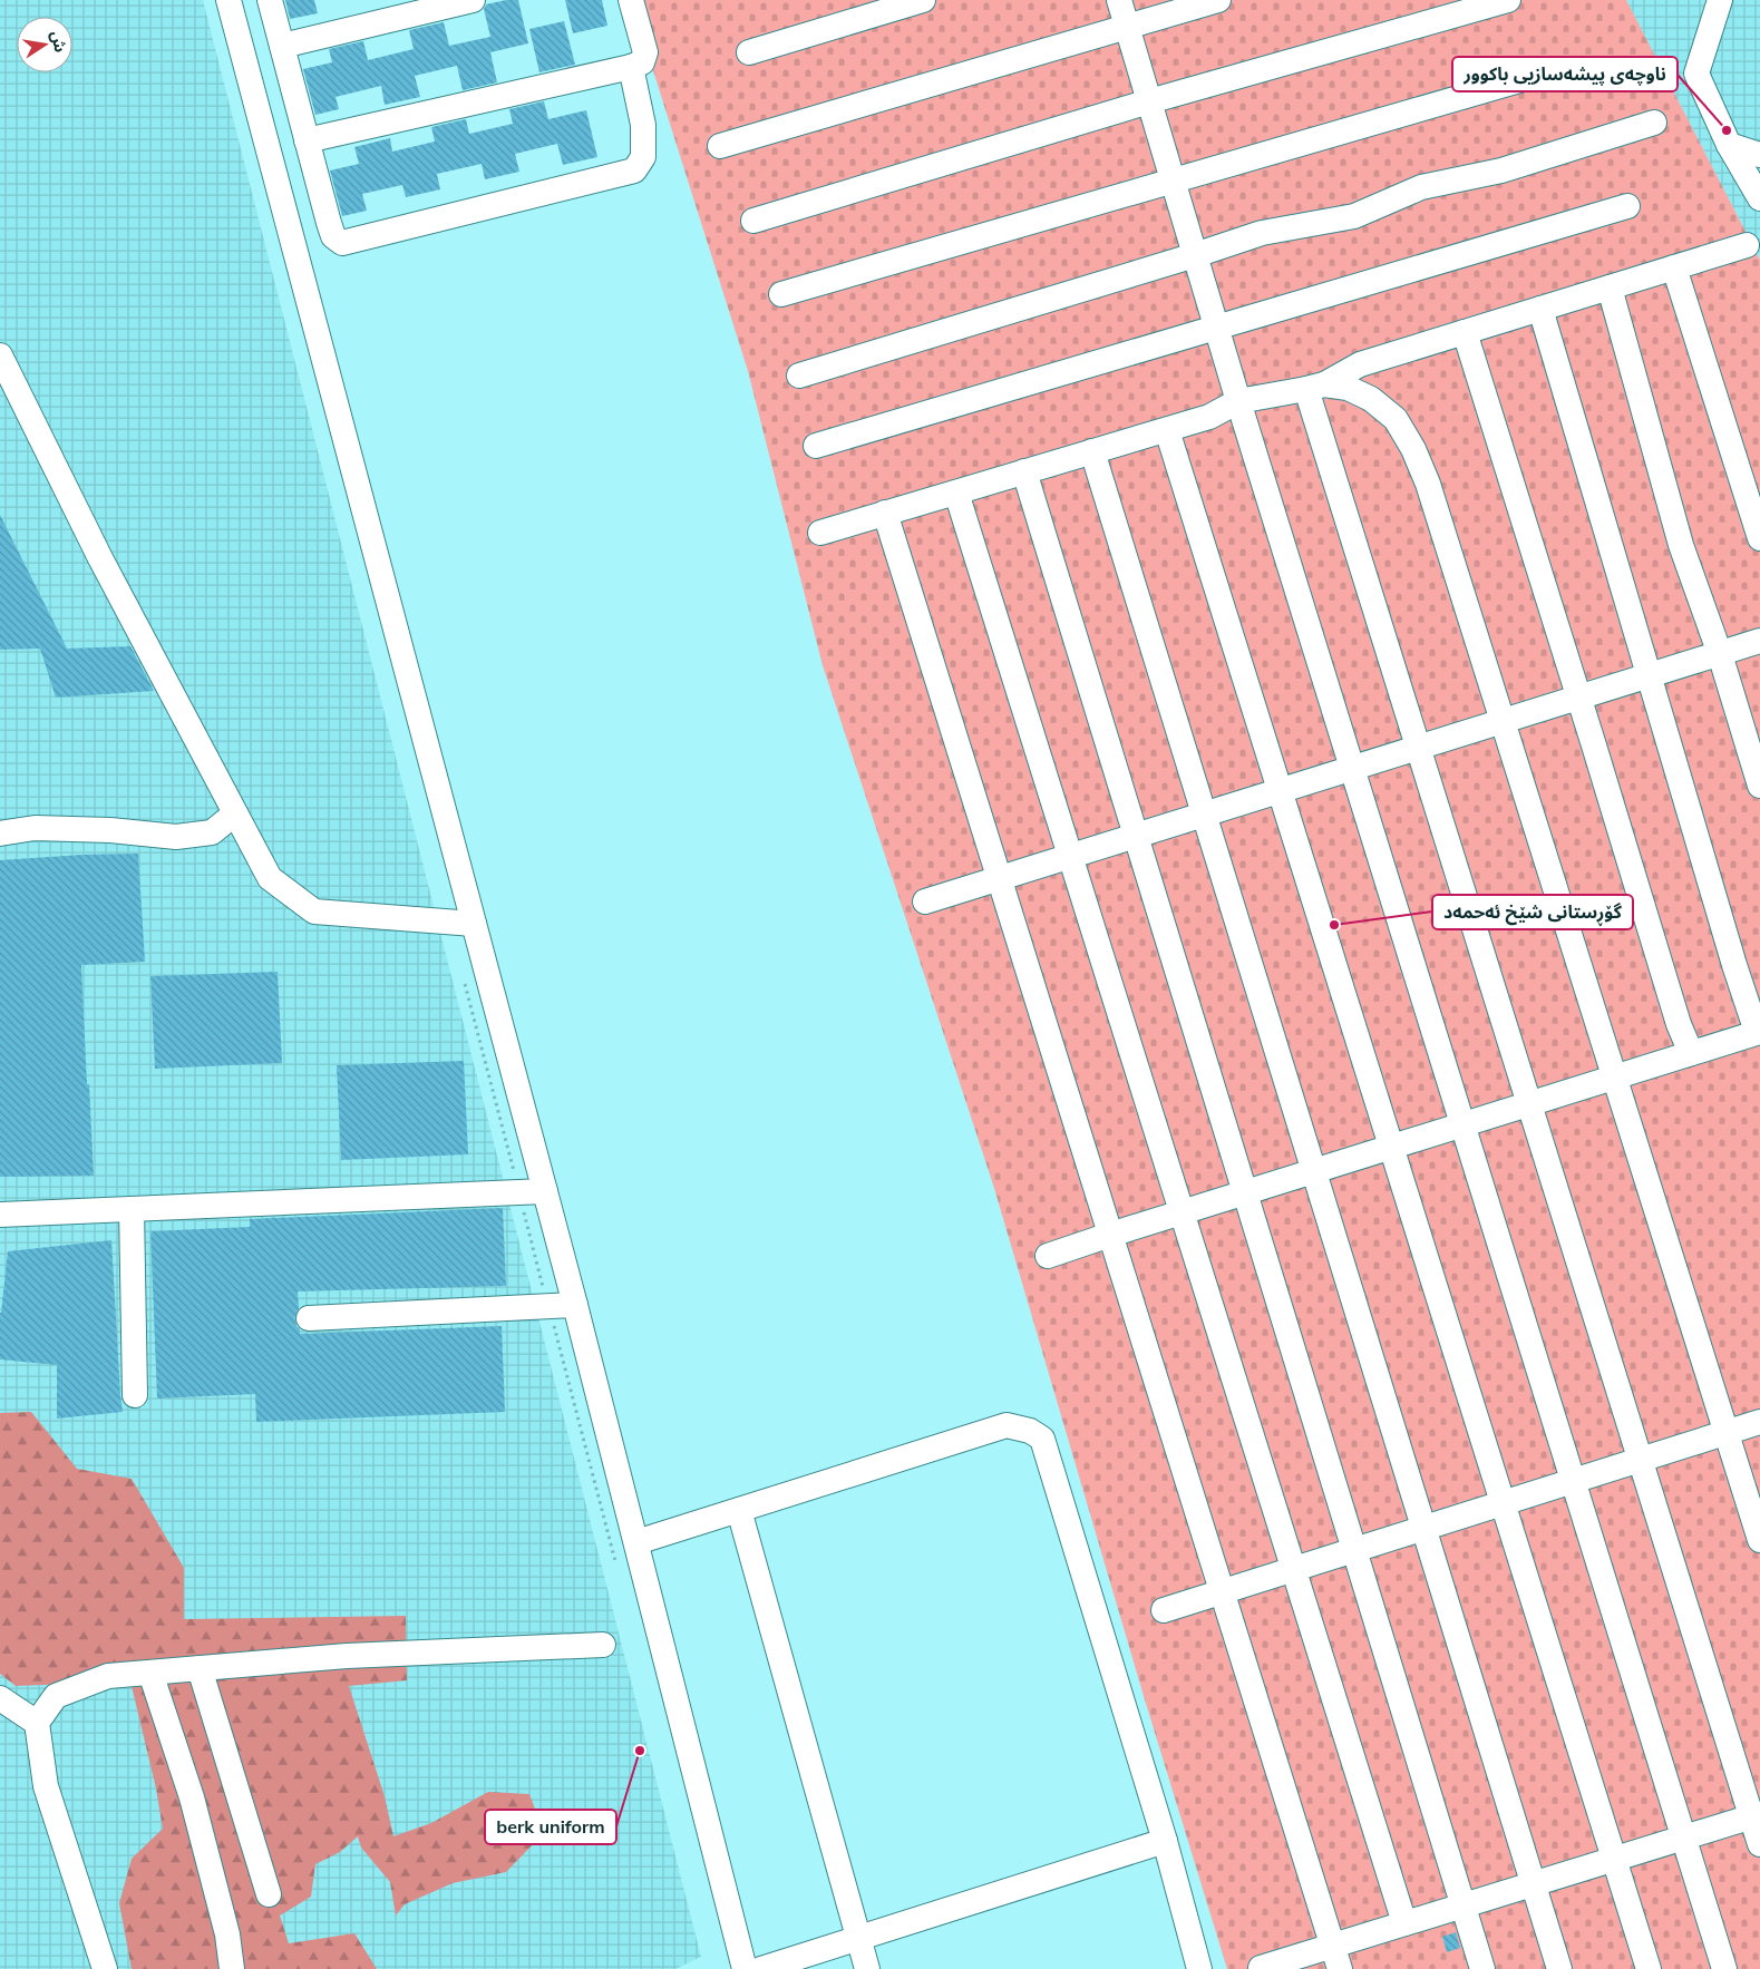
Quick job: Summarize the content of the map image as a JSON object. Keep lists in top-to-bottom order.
{
  "places": ["ناوچەی پیشەسازیی باکوور", "گۆڕستانی شێخ ئەحمەد", "berk uniform"],
  "north": "right"
}
